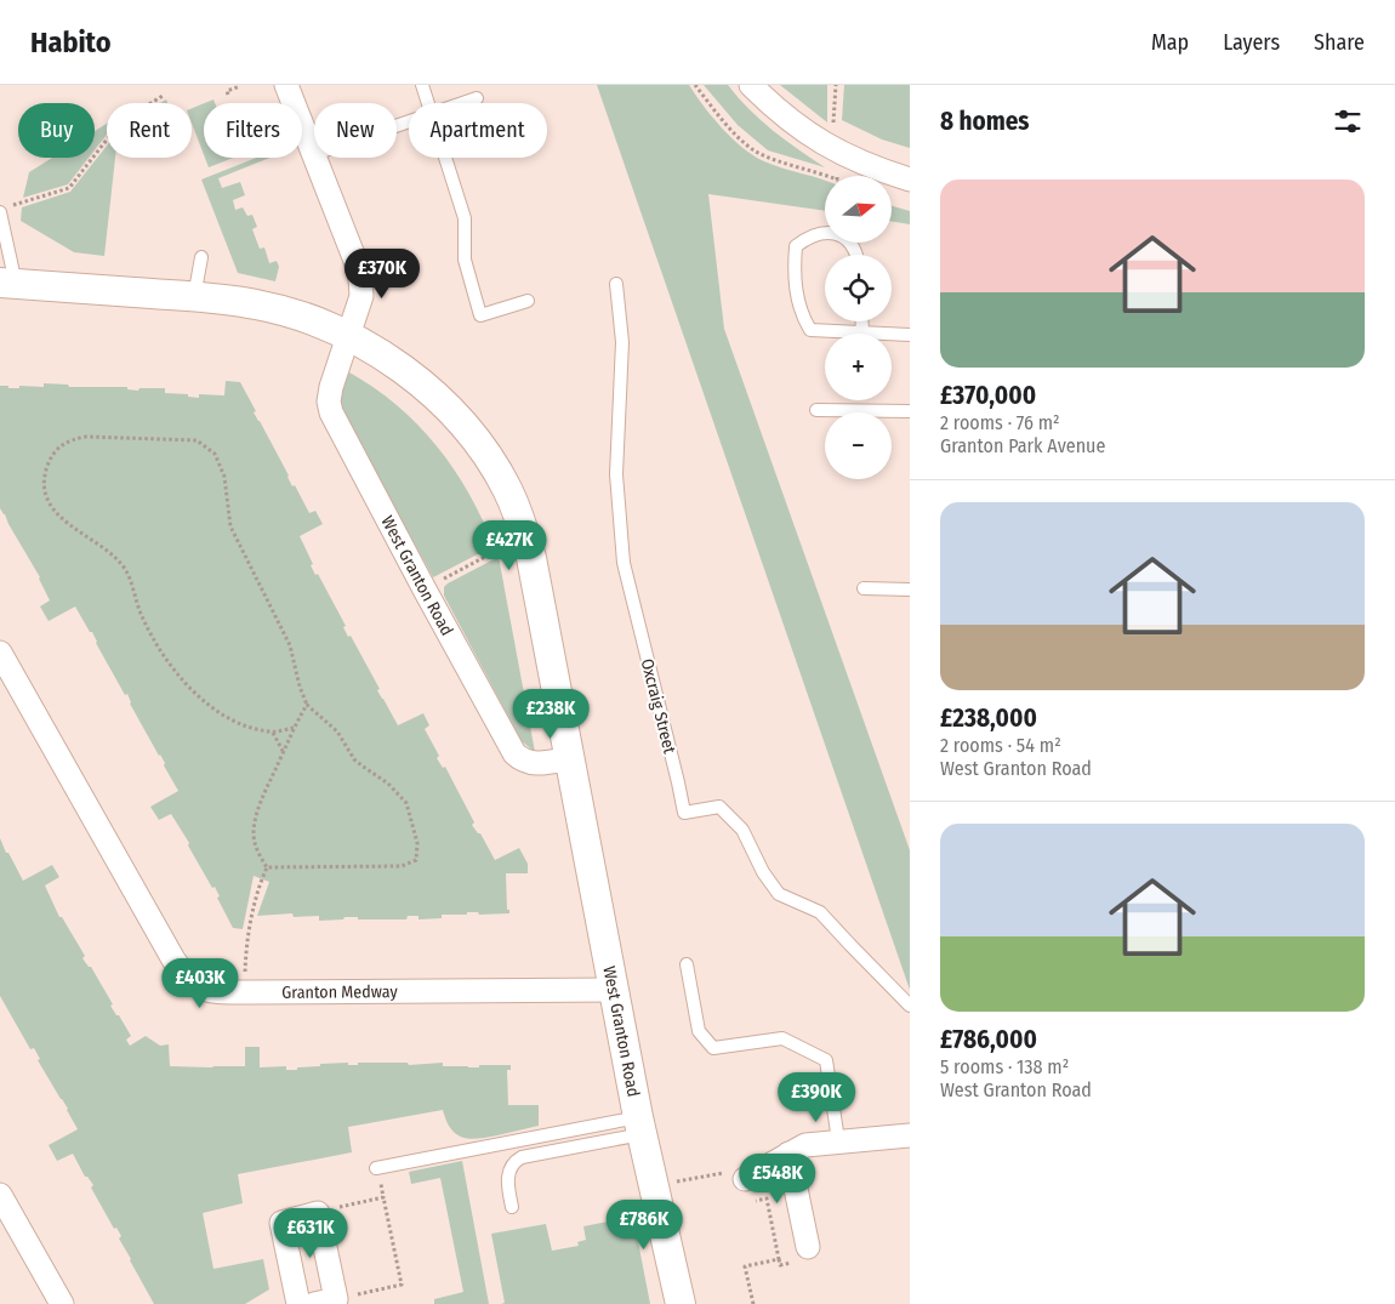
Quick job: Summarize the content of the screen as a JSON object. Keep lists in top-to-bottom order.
{
  "streets": {
    "street": ["West Granton Road", "Granton Medway"],
    "lane": ["Oxcraig Street"]
  },
  "crossings": [
    ["West Granton Road", "Granton Medway"]
  ],
  "north": "right",
  "page": {
    "header": "Habito",
    "nav": ["Map", "Layers", "Share"],
    "heading": "8 homes",
    "chip": [
      "Buy",
      "Rent",
      "Filters",
      "New",
      "Apartment"
    ],
    "list": [
      {
        "name": "£370,000",
        "note": "2 rooms · 76 m² · Granton Park Avenue"
      },
      {
        "name": "£238,000",
        "note": "2 rooms · 54 m² · West Granton Road"
      },
      {
        "name": "£786,000",
        "note": "5 rooms · 138 m² · West Granton Road"
      }
    ],
    "map_buttons": ["+", "−"],
    "price": [
      "£370K",
      "£427K",
      "£238K",
      "£403K",
      "£390K",
      "£548K",
      "£786K",
      "£631K"
    ]
  }
}
